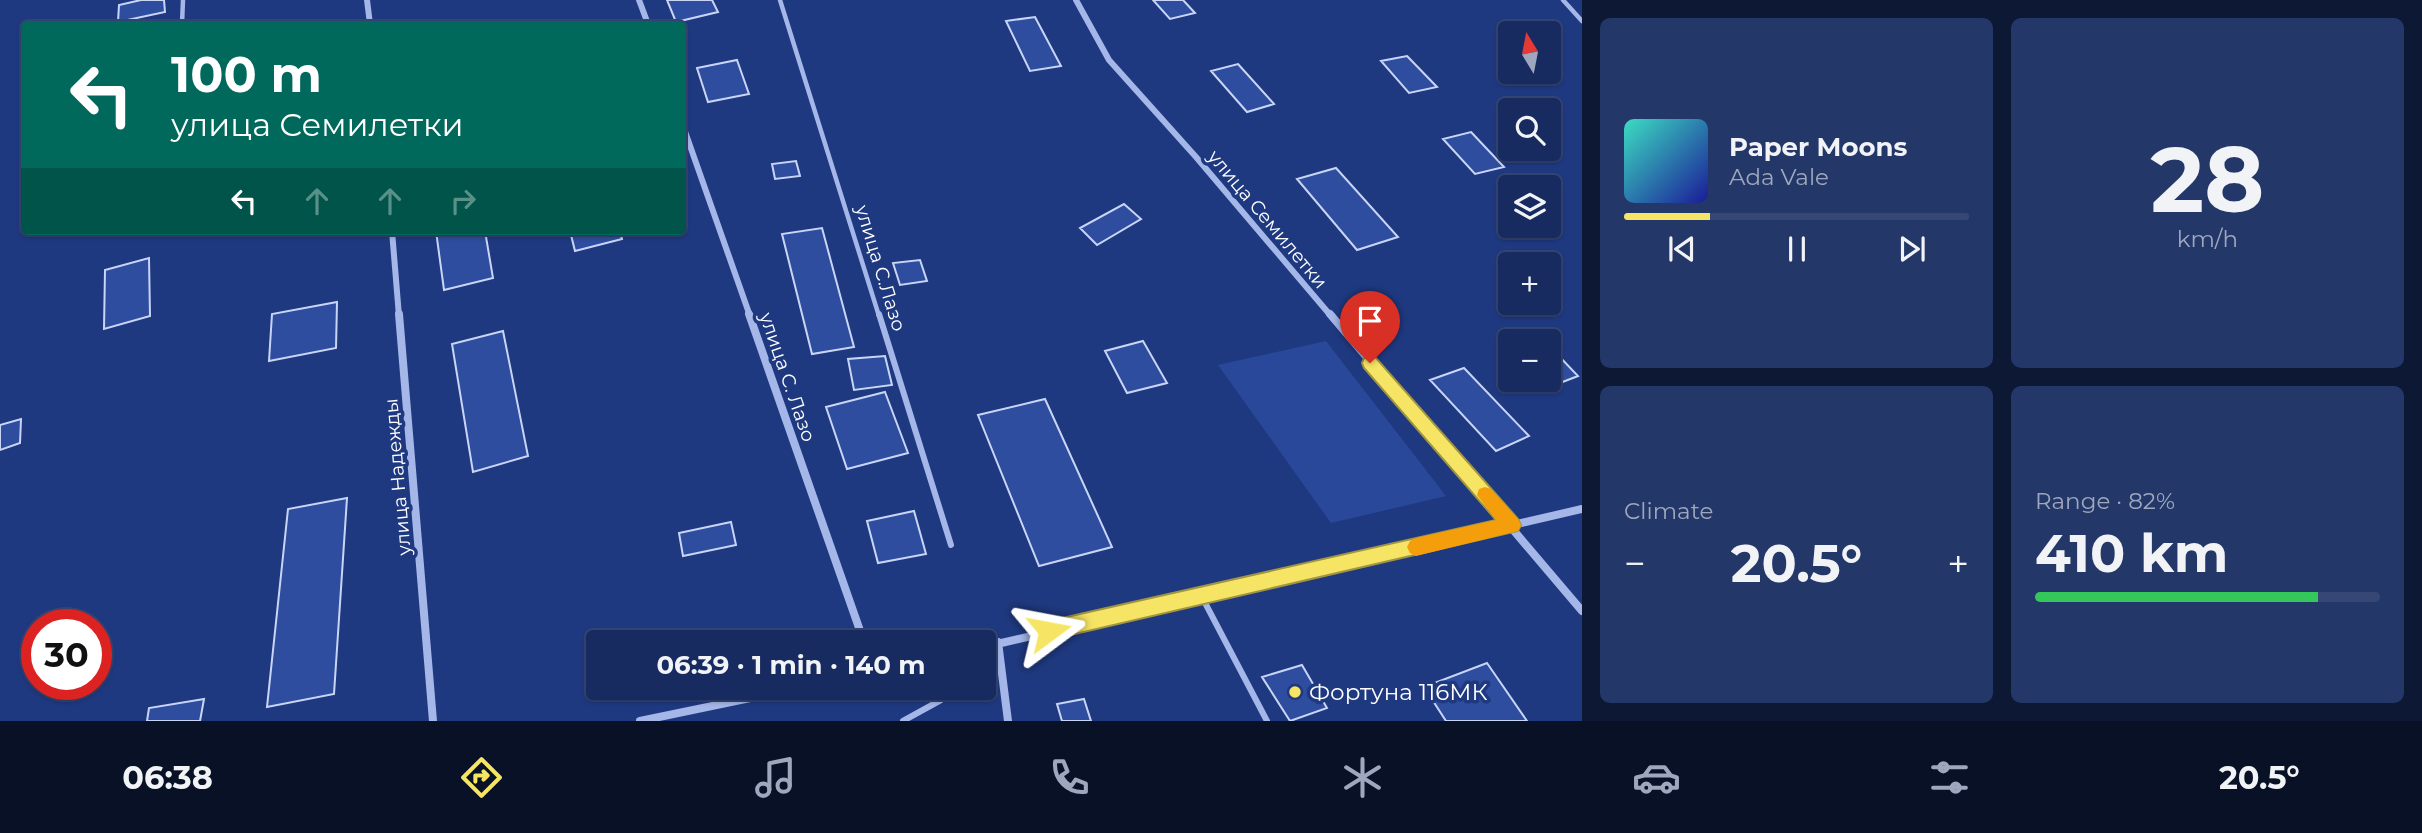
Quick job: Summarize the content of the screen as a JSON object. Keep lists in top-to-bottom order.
{
  "streets": {
    "street": ["улица Семилетки", "улица С. Лазо", "улица Надежды"],
    "lane": ["улица С.Лазо"]
  },
  "places": ["Фортуна 116МК"],
  "north": "top",
  "page": {
    "tile": [
      ["28", "km/h"],
      "Climate",
      ["Range · 82%", "410 km"]
    ],
    "map_buttons": ["+", "−"],
    "turn": ["100 m", "улица Семилетки"],
    "song": ["Paper Moons", "Ada Vale"],
    "heat": ["−", "20.5°", "+"],
    "limit": "30",
    "trip": "06:39 · 1 min · 140 m",
    "tabs": ["06:38", "20.5°"]
  }
}
